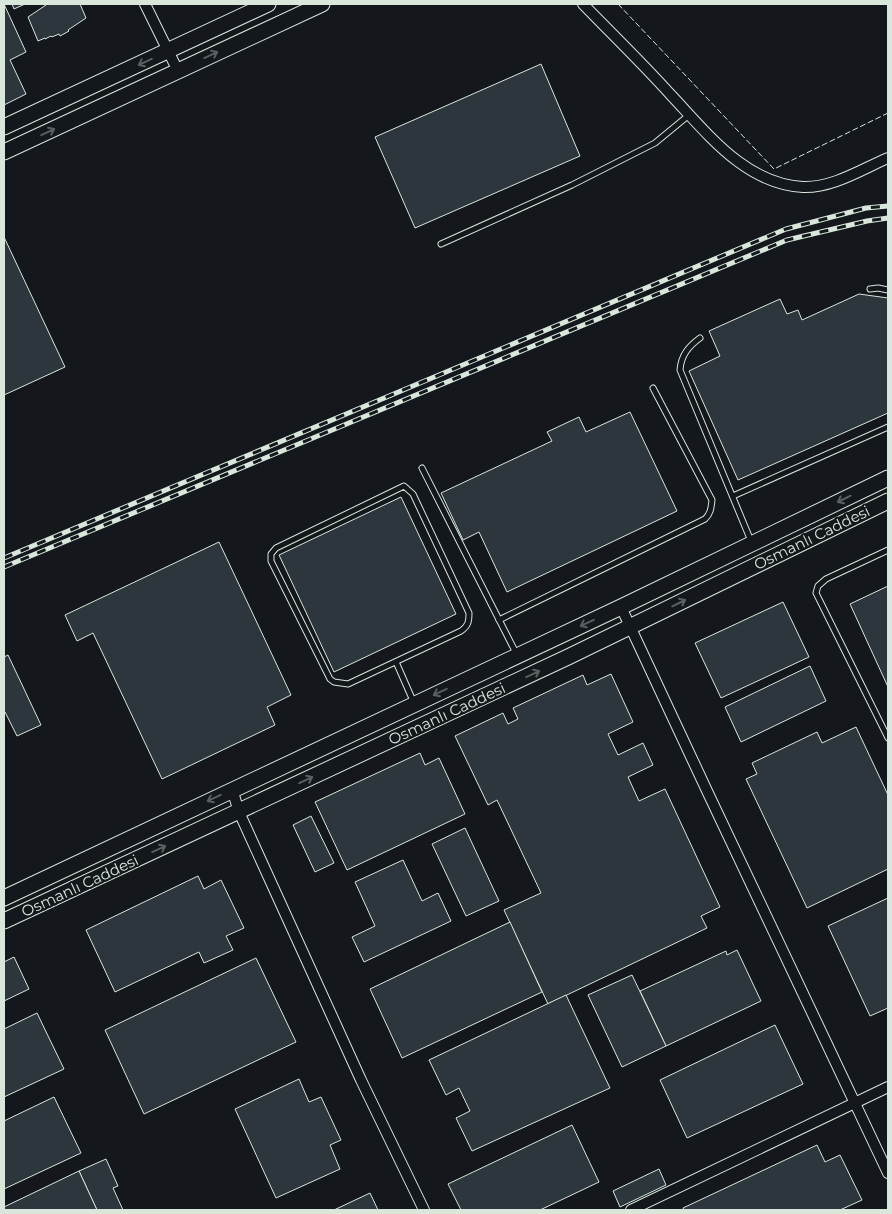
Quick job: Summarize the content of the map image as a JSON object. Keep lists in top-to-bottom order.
{
  "streets": {
    "street": ["Osmanlı Caddesi"]
  }
}
